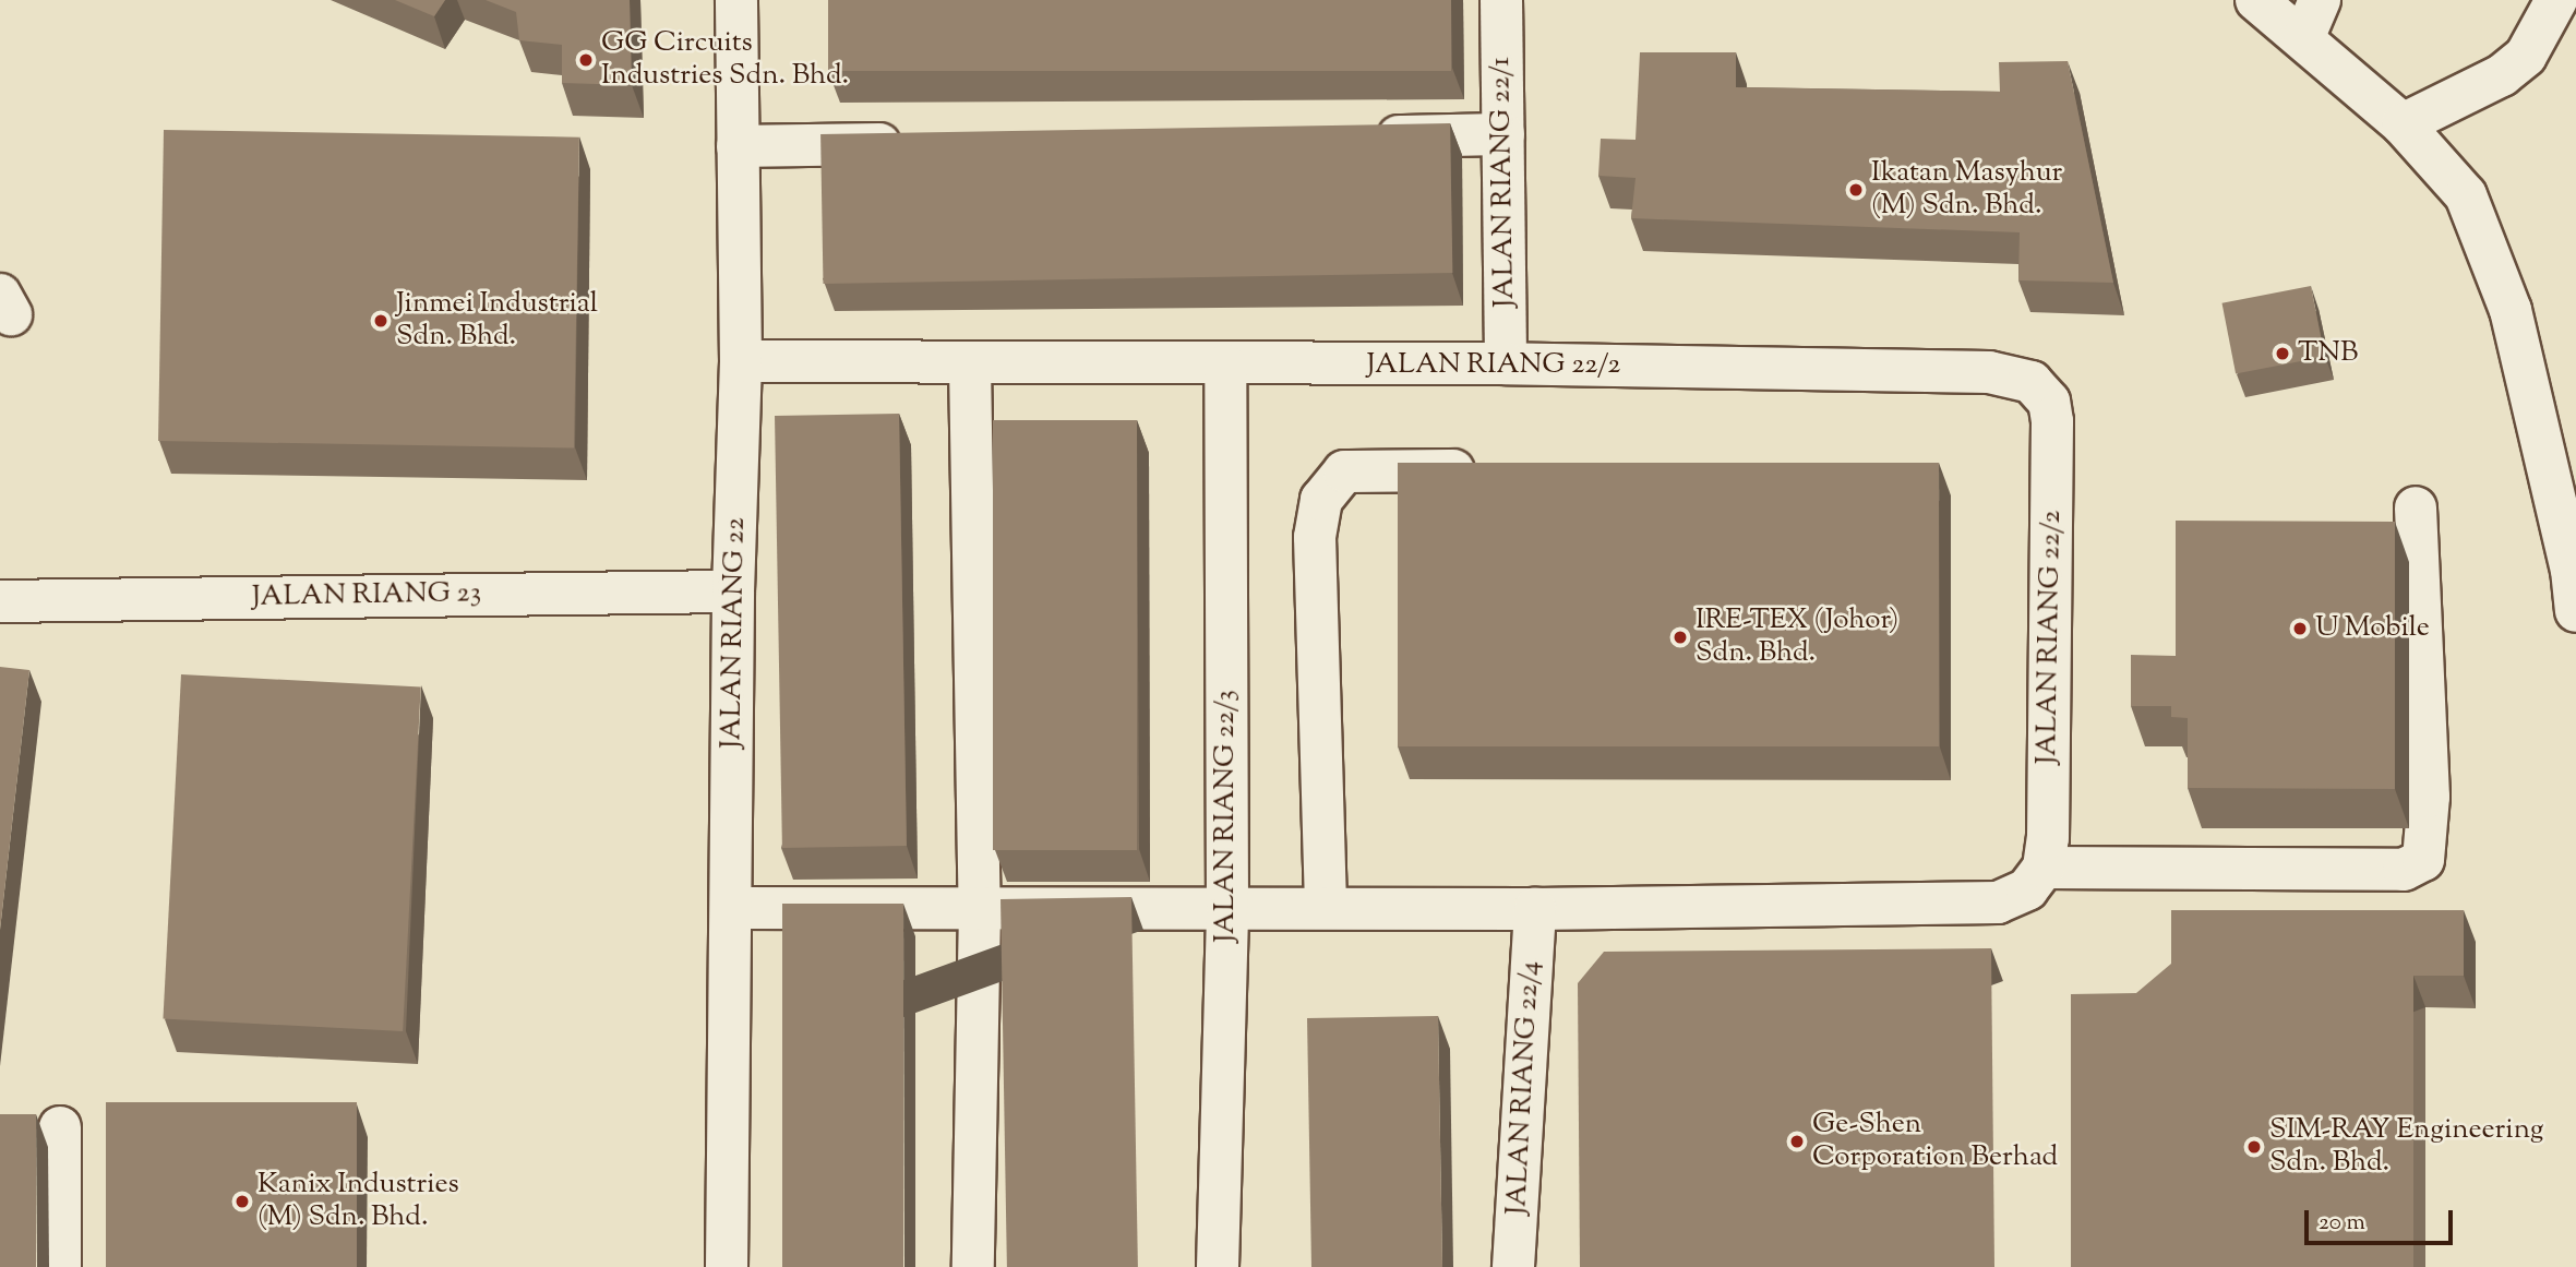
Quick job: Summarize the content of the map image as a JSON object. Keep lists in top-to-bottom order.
{
  "streets": {
    "street": [
      "JALAN RIANG 22/1",
      "JALAN RIANG 22/2",
      "JALAN RIANG 23",
      "JALAN RIANG 22",
      "JALAN RIANG 22/3",
      "JALAN RIANG 22/4"
    ]
  },
  "crossings": [
    ["JALAN RIANG 22/1", "JALAN RIANG 22/2"],
    ["JALAN RIANG 22/2", "JALAN RIANG 22"],
    ["JALAN RIANG 22/2", "JALAN RIANG 22/3"],
    ["JALAN RIANG 23", "JALAN RIANG 22"]
  ],
  "places": [
    "GG Circuits Industries Sdn. Bhd.",
    "Ikatan Masyhur (M) Sdn. Bhd.",
    "Jinmei Industrial Sdn. Bhd.",
    "TNB",
    "U Mobile",
    "IRE-TEX (Johor) Sdn. Bhd.",
    "Ge-Shen Corporation Berhad",
    "SIM-RAY Engineering Sdn. Bhd.",
    "Kanix Industries (M) Sdn. Bhd."
  ],
  "scale_bar": "20 m"
}
